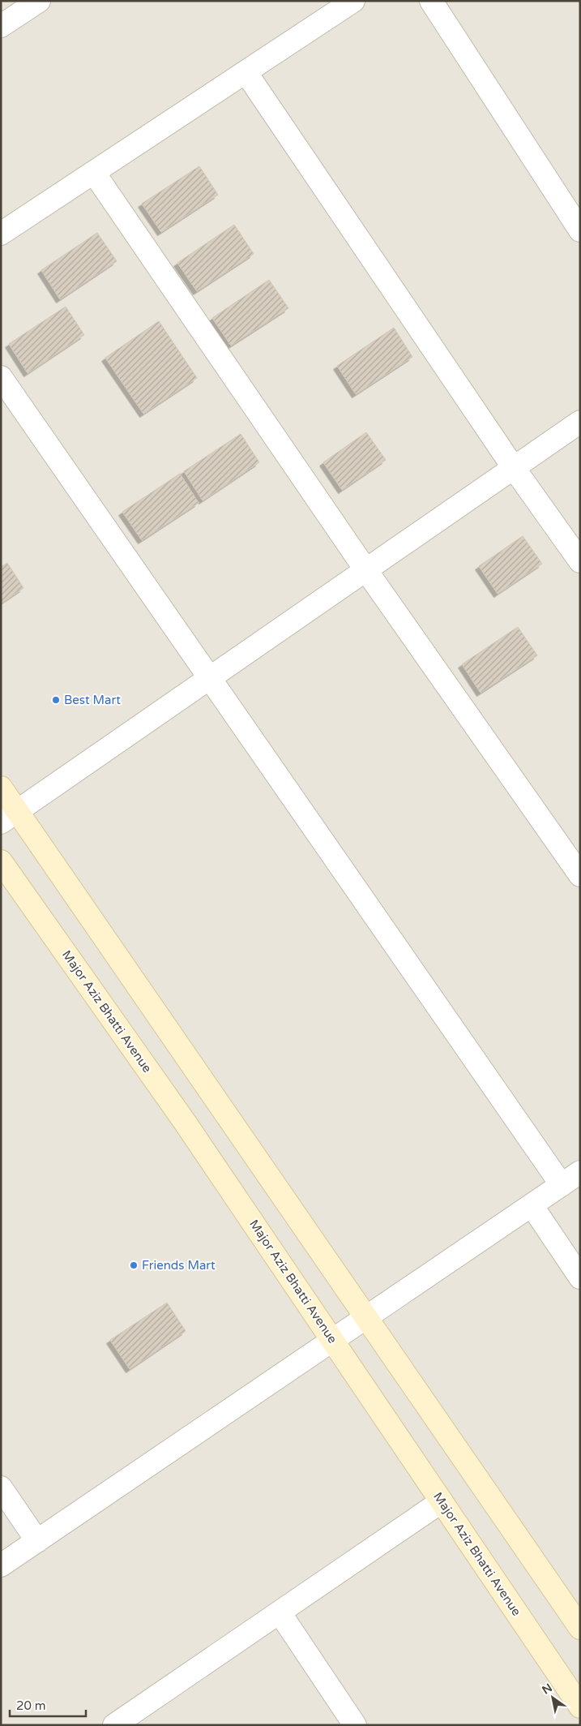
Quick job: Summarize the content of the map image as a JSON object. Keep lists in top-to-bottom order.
{
  "streets": {
    "main road": ["Major Aziz Bhatti Avenue"]
  },
  "places": ["Best Mart", "Friends Mart"],
  "scale_bar": "20 m",
  "north": "top left"
}
